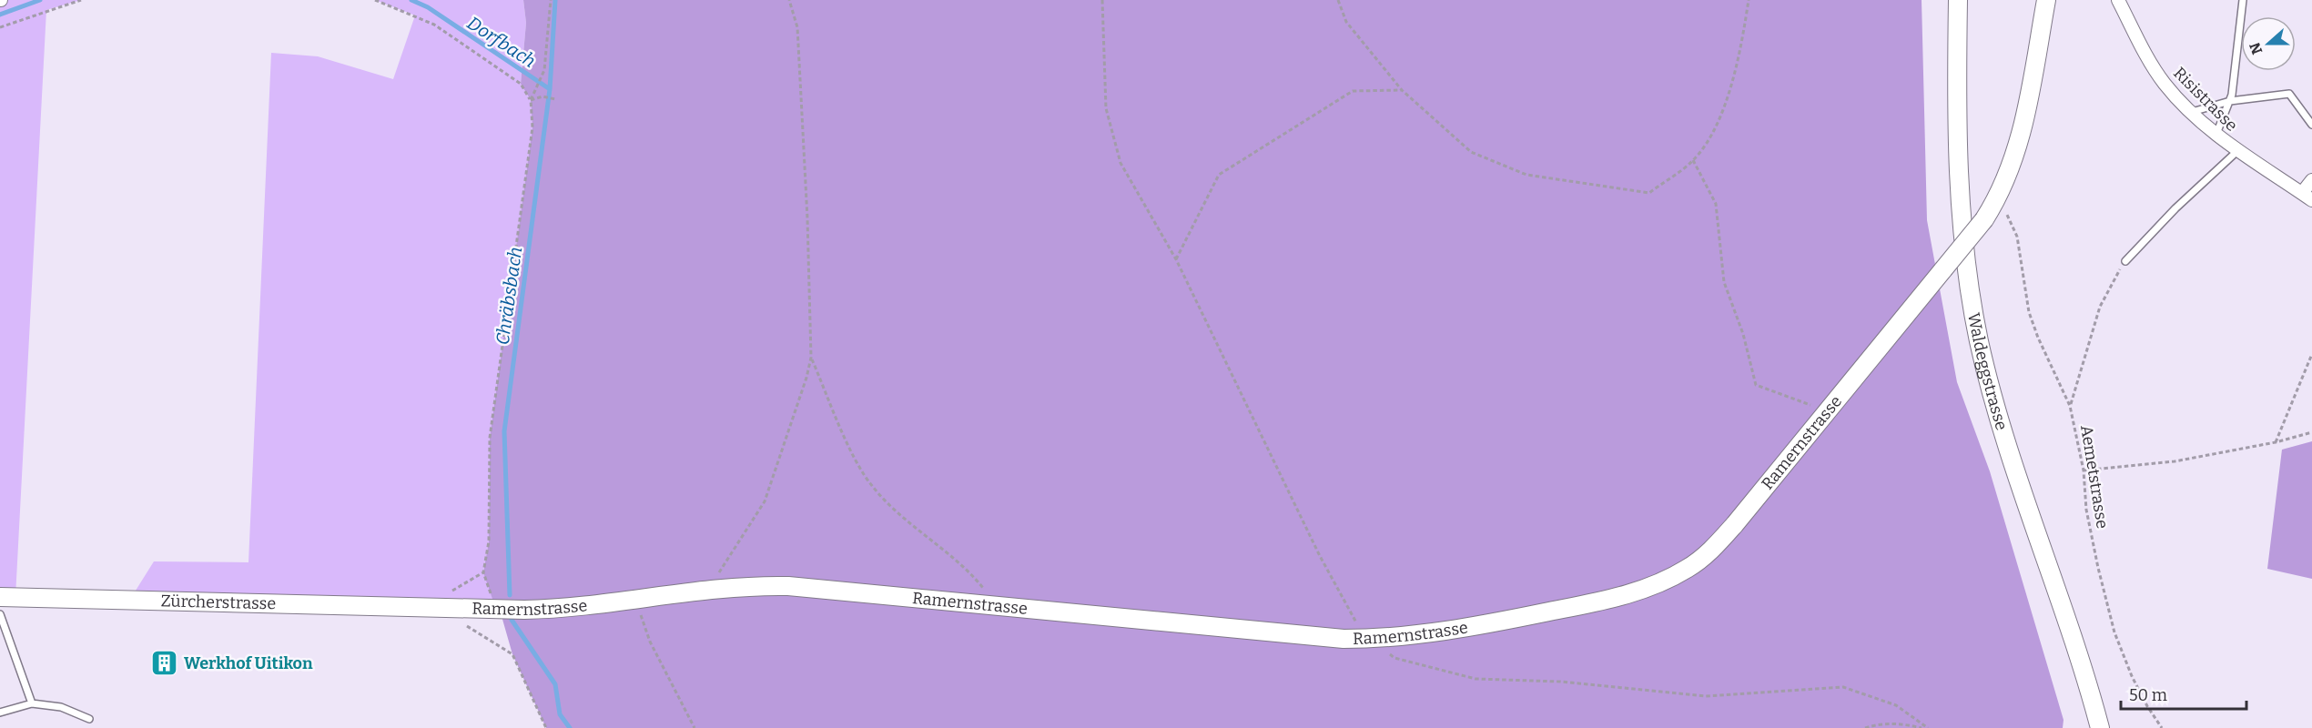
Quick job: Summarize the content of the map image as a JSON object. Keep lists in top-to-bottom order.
{
  "streets": {
    "street": [
      "Risistrasse",
      "Waldeggstrasse",
      "Ramernstrasse",
      "Zürcherstrasse"
    ],
    "path": ["Aemetstrasse"]
  },
  "crossings": [
    ["Ramernstrasse", "Aemetstrasse"],
    ["Ramernstrasse", "Zürcherstrasse"]
  ],
  "water": ["Dorfbach", "Chräbsbach"],
  "places": {
    "building": ["Werkhof Uitikon"]
  },
  "scale_bar": "50 m",
  "north": "left"
}
